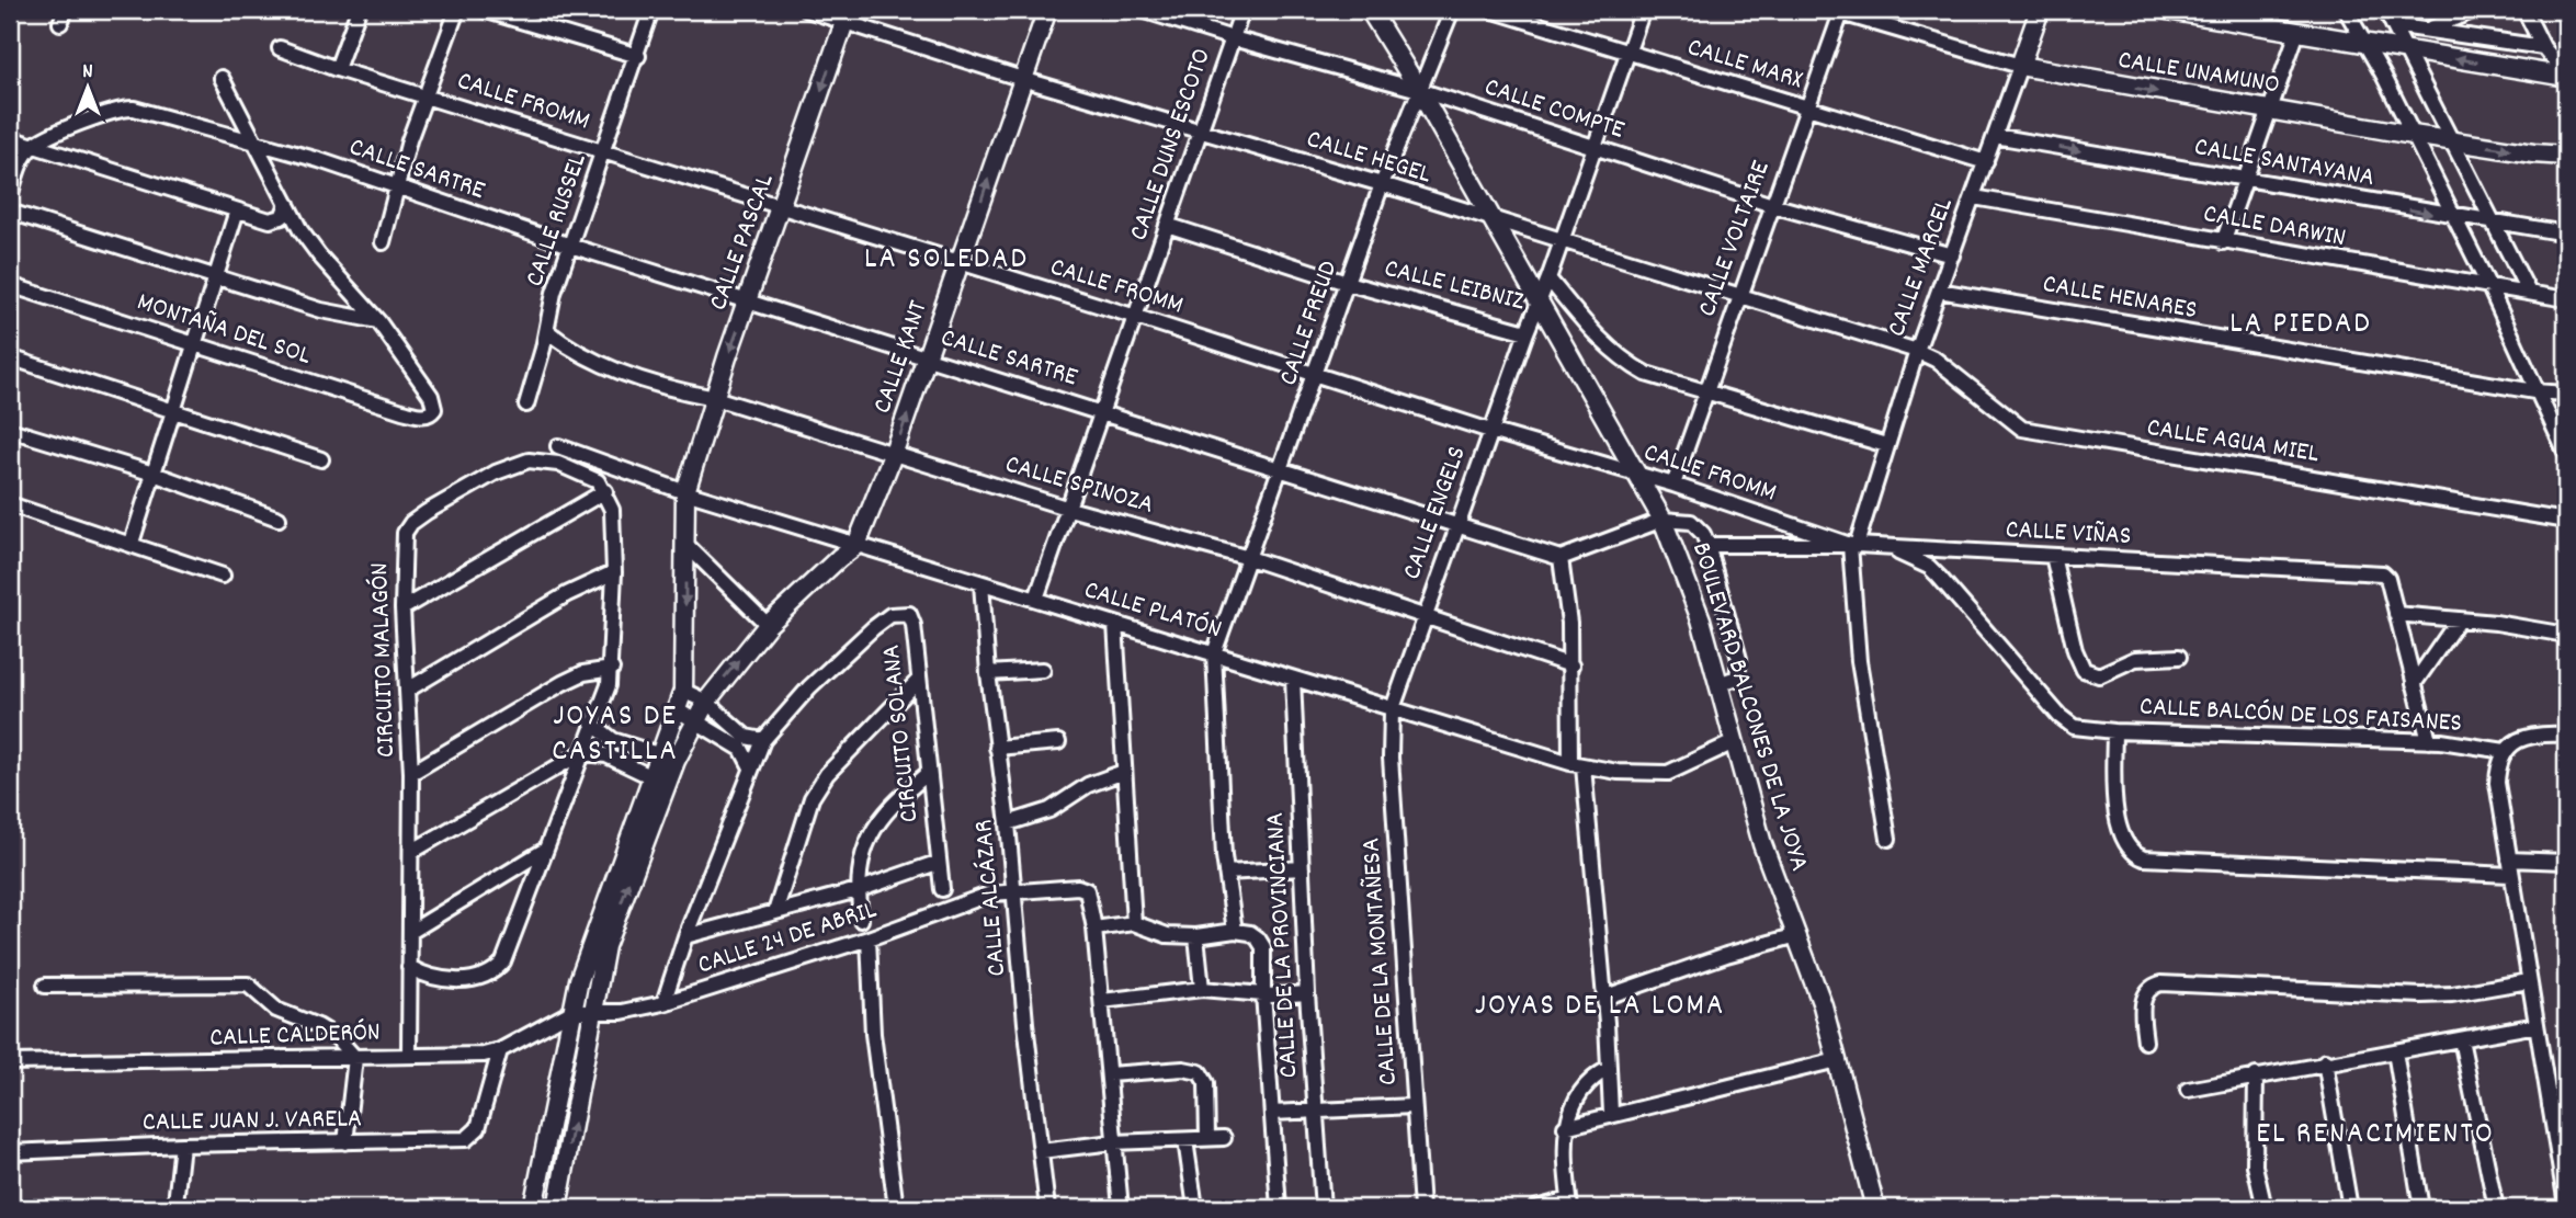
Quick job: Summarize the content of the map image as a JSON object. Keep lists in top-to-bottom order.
{
  "streets": {
    "street": [
      "CALLE MARX",
      "CALLE UNAMUNO",
      "CALLE FROMM",
      "CALLE COMPTE",
      "CALLE DUNS ESCOTO",
      "CALLE HEGEL",
      "CALLE SANTAYANA",
      "CALLE SARTRE",
      "CALLE RUSSEL",
      "CALLE DARWIN",
      "CALLE VOLTAIRE",
      "CALLE PASCAL",
      "CALLE MARCEL",
      "CALLE LEIBNIZ",
      "CALLE HENARES",
      "CALLE FREUD",
      "MONTAÑA DEL SOL",
      "CALLE KANT",
      "CALLE AGUA MIEL",
      "CALLE SPINOZA",
      "CALLE ENGELS",
      "CALLE VIÑAS",
      "CALLE PLATÓN",
      "CIRCUITO MALAGÓN",
      "BOULEVARD BALCONES DE LA JOYA",
      "CALLE BALCÓN DE LOS FAISANES",
      "CIRCUITO SOLANA",
      "CALLE ALCÁZAR",
      "CALLE 24 DE ABRIL",
      "CALLE DE LA PROVINCIANA",
      "CALLE DE LA MONTAÑESA",
      "CALLE CALDERÓN",
      "CALLE JUAN J. VARELA"
    ]
  },
  "crossings": [
    ["CALLE MARX", "CALLE VOLTAIRE"],
    ["CALLE MARX", "CALLE MARCEL"],
    ["CALLE UNAMUNO", "CALLE VOLTAIRE"],
    ["CALLE UNAMUNO", "CALLE MARCEL"],
    ["CALLE FROMM", "CALLE DUNS ESCOTO"],
    ["CALLE FROMM", "CALLE RUSSEL"],
    ["CALLE FROMM", "CALLE VOLTAIRE"],
    ["CALLE FROMM", "CALLE PASCAL"],
    ["CALLE FROMM", "CALLE MARCEL"],
    ["CALLE FROMM", "CALLE FREUD"],
    ["CALLE FROMM", "CALLE KANT"],
    ["CALLE FROMM", "CALLE ENGELS"],
    ["CALLE FROMM", "CALLE VIÑAS"],
    ["CALLE FROMM", "BOULEVARD BALCONES DE LA JOYA"],
    ["CALLE COMPTE", "CALLE DUNS ESCOTO"],
    ["CALLE COMPTE", "CALLE VOLTAIRE"],
    ["CALLE COMPTE", "CALLE MARCEL"],
    ["CALLE COMPTE", "CALLE FREUD"],
    ["CALLE COMPTE", "BOULEVARD BALCONES DE LA JOYA"],
    ["CALLE DUNS ESCOTO", "CALLE HEGEL"],
    ["CALLE DUNS ESCOTO", "CALLE SARTRE"],
    ["CALLE DUNS ESCOTO", "CALLE LEIBNIZ"],
    ["CALLE DUNS ESCOTO", "CALLE SPINOZA"],
    ["CALLE DUNS ESCOTO", "CALLE PLATÓN"],
    ["CALLE HEGEL", "CALLE VOLTAIRE"],
    ["CALLE HEGEL", "CALLE PASCAL"],
    ["CALLE HEGEL", "CALLE MARCEL"],
    ["CALLE HEGEL", "CALLE FREUD"],
    ["CALLE HEGEL", "CALLE KANT"],
    ["CALLE HEGEL", "CALLE AGUA MIEL"],
    ["CALLE HEGEL", "BOULEVARD BALCONES DE LA JOYA"],
    ["CALLE SANTAYANA", "CALLE MARCEL"],
    ["CALLE SARTRE", "CALLE RUSSEL"],
    ["CALLE SARTRE", "CALLE PASCAL"],
    ["CALLE SARTRE", "CALLE FREUD"],
    ["CALLE SARTRE", "CALLE KANT"],
    ["CALLE SARTRE", "CALLE ENGELS"],
    ["CALLE RUSSEL", "CALLE SPINOZA"],
    ["CALLE DARWIN", "CALLE MARCEL"],
    ["CALLE VOLTAIRE", "CALLE LEIBNIZ"],
    ["CALLE PASCAL", "CALLE SPINOZA"],
    ["CALLE PASCAL", "CALLE PLATÓN"],
    ["CALLE MARCEL", "CALLE LEIBNIZ"],
    ["CALLE MARCEL", "CALLE HENARES"],
    ["CALLE MARCEL", "CALLE AGUA MIEL"],
    ["CALLE MARCEL", "CALLE VIÑAS"],
    ["CALLE LEIBNIZ", "CALLE FREUD"],
    ["CALLE LEIBNIZ", "CALLE ENGELS"],
    ["CALLE LEIBNIZ", "BOULEVARD BALCONES DE LA JOYA"],
    ["CALLE FREUD", "CALLE SPINOZA"],
    ["CALLE FREUD", "CALLE PLATÓN"],
    ["CALLE FREUD", "BOULEVARD BALCONES DE LA JOYA"],
    ["CALLE KANT", "CALLE SPINOZA"],
    ["CALLE KANT", "CALLE PLATÓN"],
    ["CALLE SPINOZA", "CALLE ENGELS"],
    ["CALLE ENGELS", "CALLE PLATÓN"],
    ["CALLE ENGELS", "CALLE DE LA MONTAÑESA"],
    ["CALLE VIÑAS", "CALLE BALCÓN DE LOS FAISANES"],
    ["CALLE PLATÓN", "BOULEVARD BALCONES DE LA JOYA"],
    ["CALLE PLATÓN", "CALLE ALCÁZAR"],
    ["CALLE PLATÓN", "CALLE DE LA PROVINCIANA"],
    ["CALLE PLATÓN", "CALLE DE LA MONTAÑESA"],
    ["CIRCUITO MALAGÓN", "CALLE CALDERÓN"],
    ["CIRCUITO SOLANA", "CALLE 24 DE ABRIL"],
    ["CALLE ALCÁZAR", "CALLE 24 DE ABRIL"],
    ["CALLE 24 DE ABRIL", "CALLE CALDERÓN"],
    ["CALLE CALDERÓN", "CALLE JUAN J. VARELA"]
  ],
  "one_way": ["CALLE SANTAYANA", "CALLE KANT"],
  "districts": [
    "LA SOLEDAD",
    "LA PIEDAD",
    "JOYAS DE CASTILLA",
    "JOYAS DE LA LOMA",
    "EL RENACIMIENTO"
  ],
  "north": "top"
}
